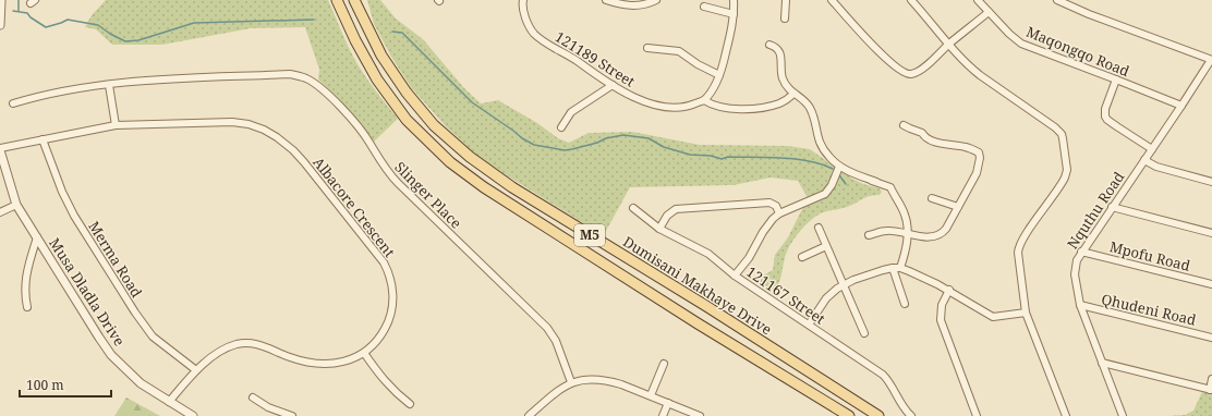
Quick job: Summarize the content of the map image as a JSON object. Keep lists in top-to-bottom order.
{
  "streets": {
    "main road": ["M5", "Dumisani Makhaye Drive"],
    "street": [
      "Maqongqo Road",
      "121189 Street",
      "Slinger Place",
      "Albacore Crescent",
      "Nquthu Road",
      "Mpofu Road",
      "Merma Road",
      "Musa Dladla Drive",
      "121167 Street",
      "Qhudeni Road"
    ]
  },
  "crossings": [
    ["Maqongqo Road", "Nquthu Road"],
    ["Albacore Crescent", "Merma Road"],
    ["Albacore Crescent", "Musa Dladla Drive"],
    ["Nquthu Road", "Mpofu Road"],
    ["Nquthu Road", "Qhudeni Road"]
  ],
  "scale_bar": "100 m"
}
